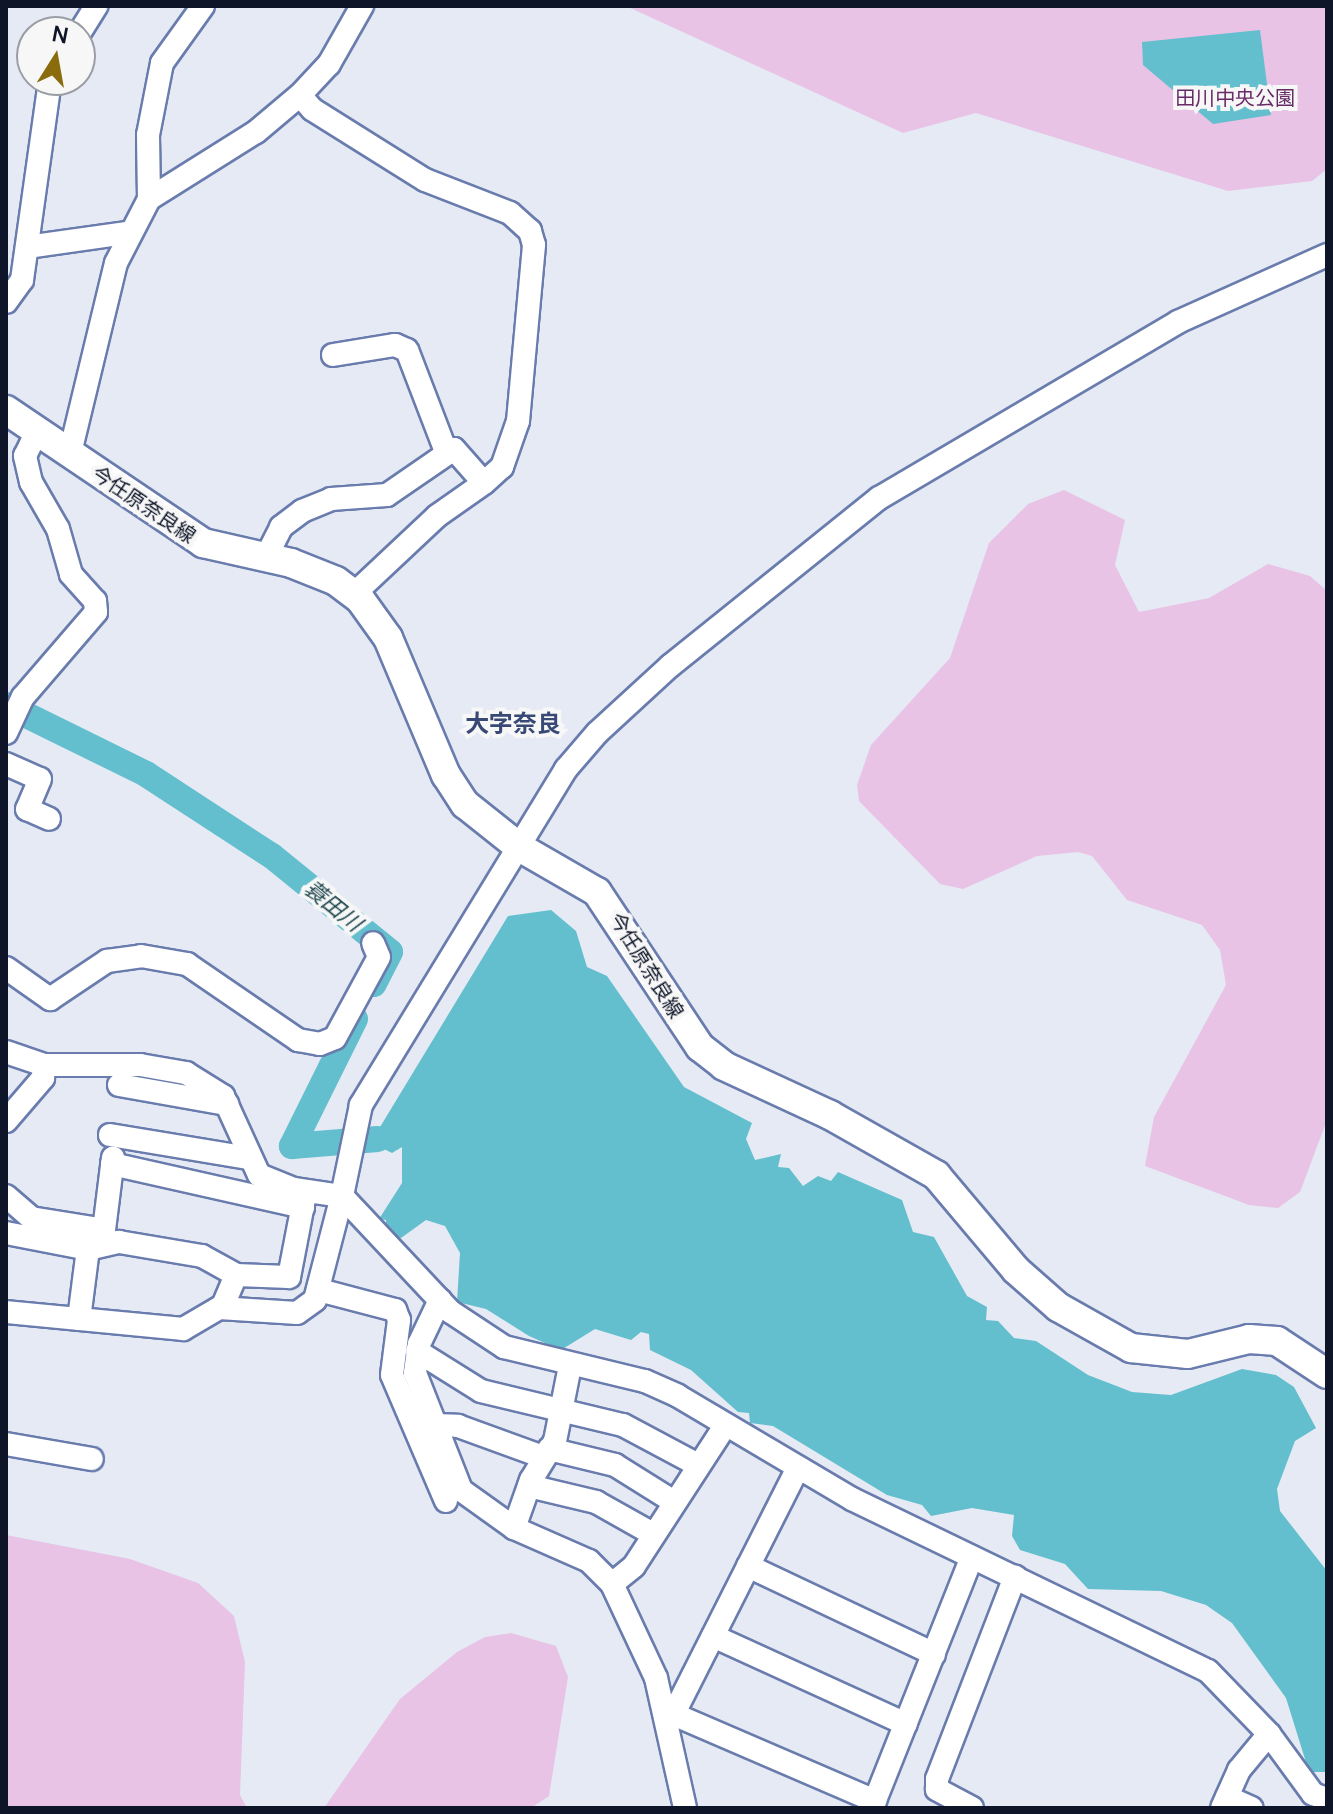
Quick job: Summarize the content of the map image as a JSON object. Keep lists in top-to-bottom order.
{
  "streets": {
    "main road": ["今任原奈良線"]
  },
  "districts": ["大字奈良"],
  "water": ["蓑田川"],
  "parks": ["田川中央公園"],
  "north": "top"
}
